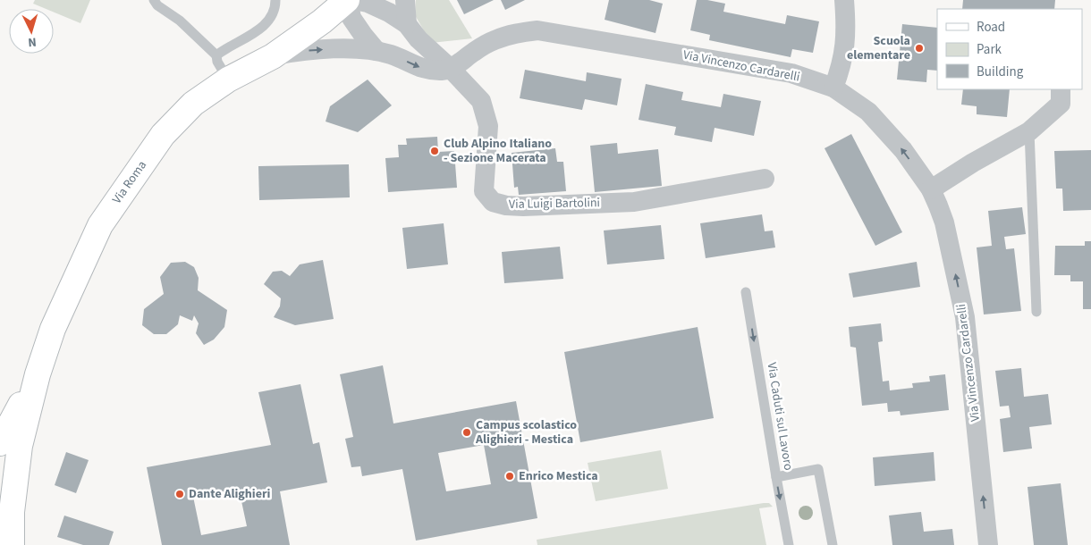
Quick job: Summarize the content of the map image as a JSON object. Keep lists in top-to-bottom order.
{
  "streets": {
    "main road": ["Via Roma"],
    "street": ["Via Vincenzo Cardarelli", "Via Luigi Bartolini"],
    "lane": ["Via Caduti sul Lavoro"]
  },
  "crossings": [
    ["Via Vincenzo Cardarelli", "Via Luigi Bartolini"]
  ],
  "one_way": ["Via Vincenzo Cardarelli", "Via Caduti sul Lavoro"],
  "places": [
    "Scuola elementare",
    "Club Alpino Italiano - Sezione Macerata",
    "Campus scolastico Alighieri - Mestica",
    "Enrico Mestica",
    "Dante Alighieri"
  ],
  "legend": ["Road", "Park", "Building"],
  "north": "bottom"
}
